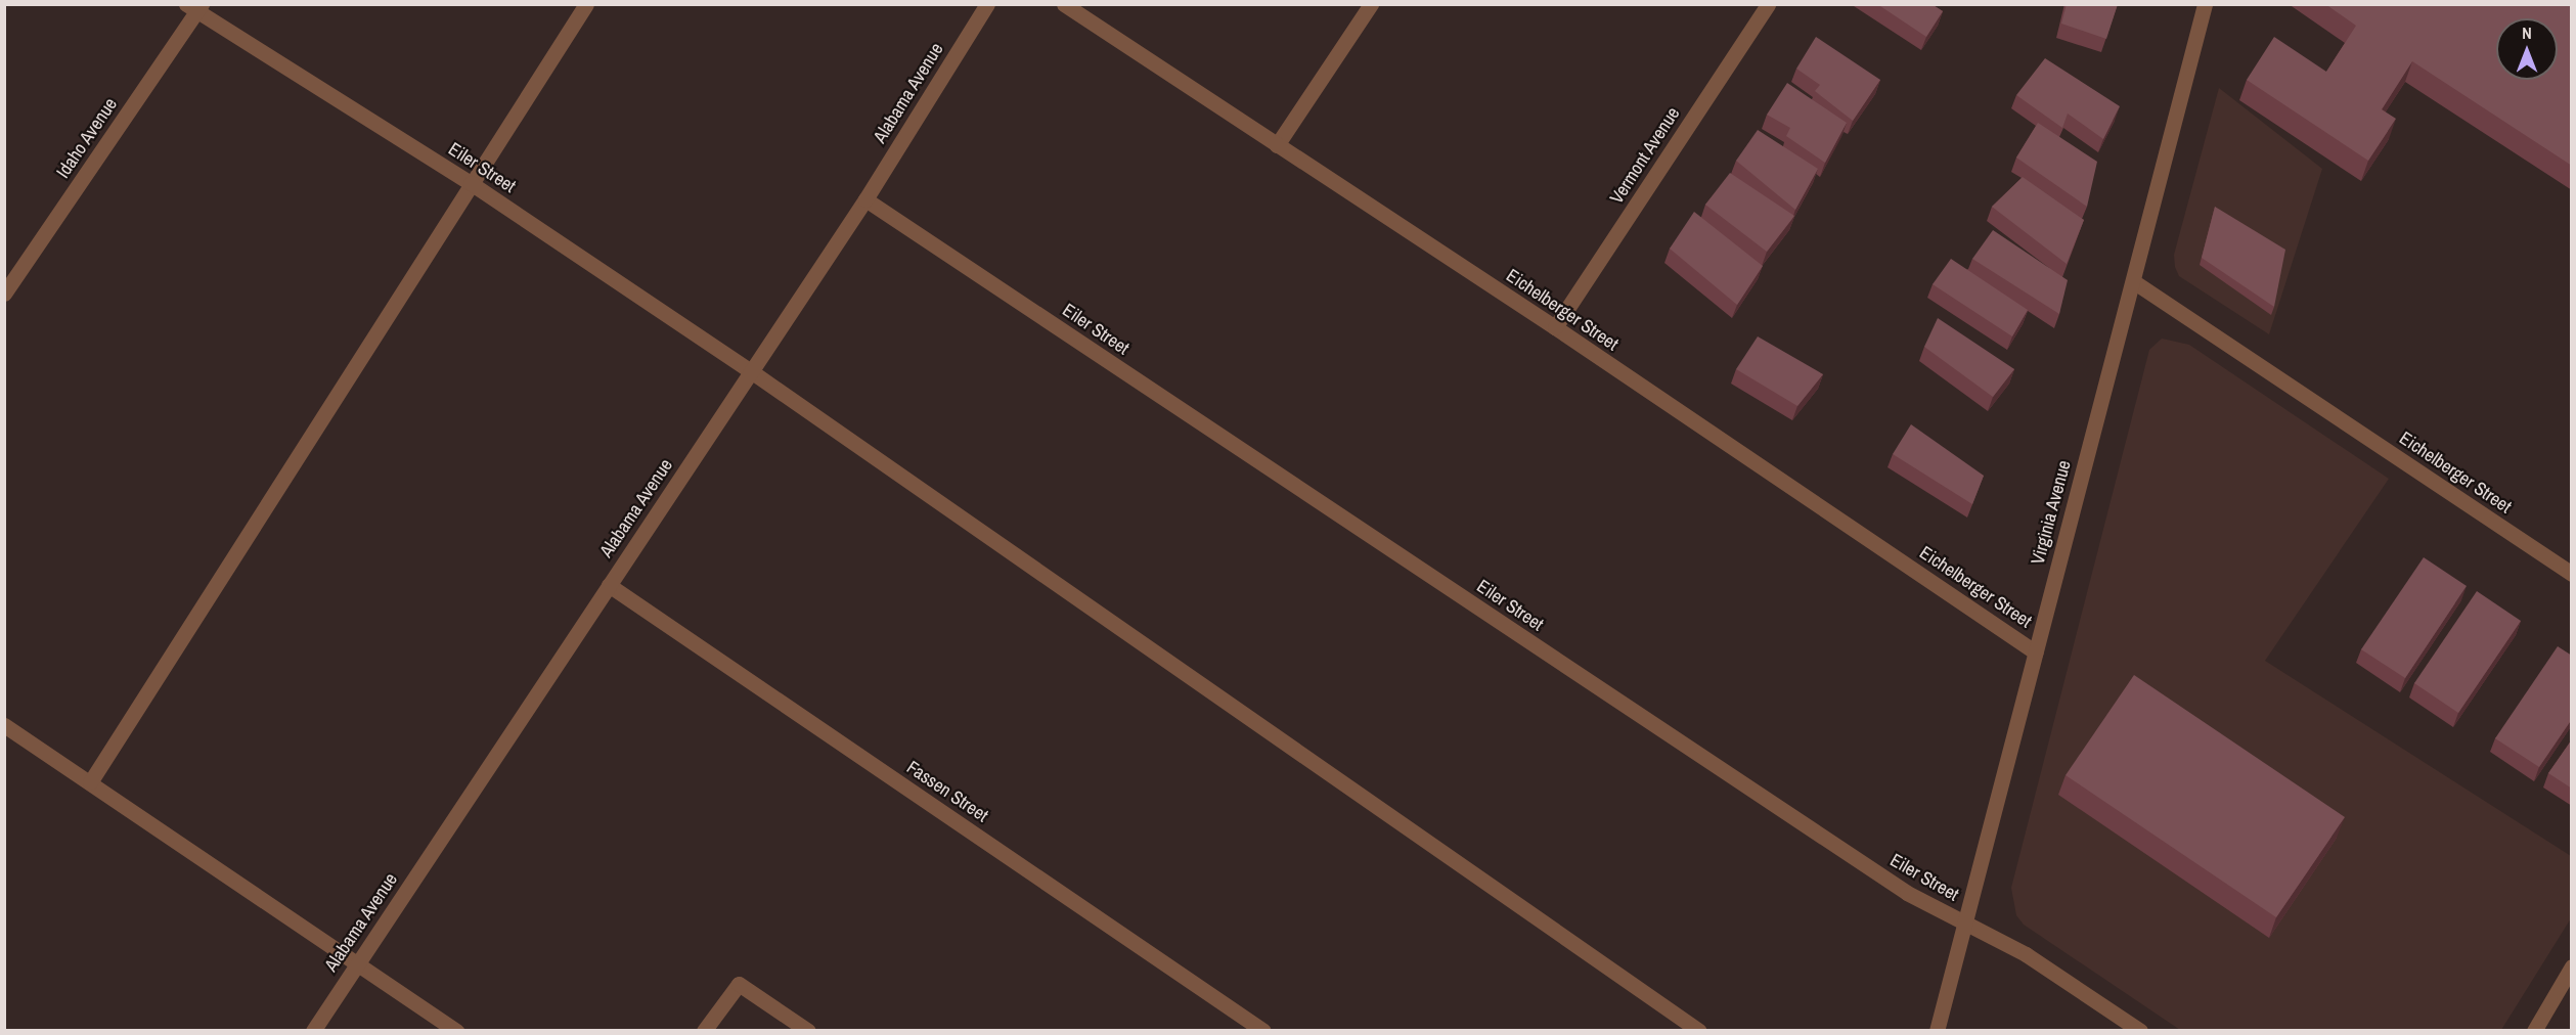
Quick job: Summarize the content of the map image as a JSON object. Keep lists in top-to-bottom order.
{
  "streets": {
    "street": [
      "Alabama Avenue",
      "Idaho Avenue",
      "Vermont Avenue",
      "Eiler Street",
      "Eichelberger Street",
      "Virginia Avenue",
      "Fassen Street"
    ]
  },
  "crossings": [
    ["Alabama Avenue", "Eiler Street"],
    ["Alabama Avenue", "Fassen Street"],
    ["Idaho Avenue", "Eiler Street"],
    ["Vermont Avenue", "Eichelberger Street"],
    ["Eiler Street", "Virginia Avenue"],
    ["Eichelberger Street", "Virginia Avenue"]
  ],
  "north": "top"
}
